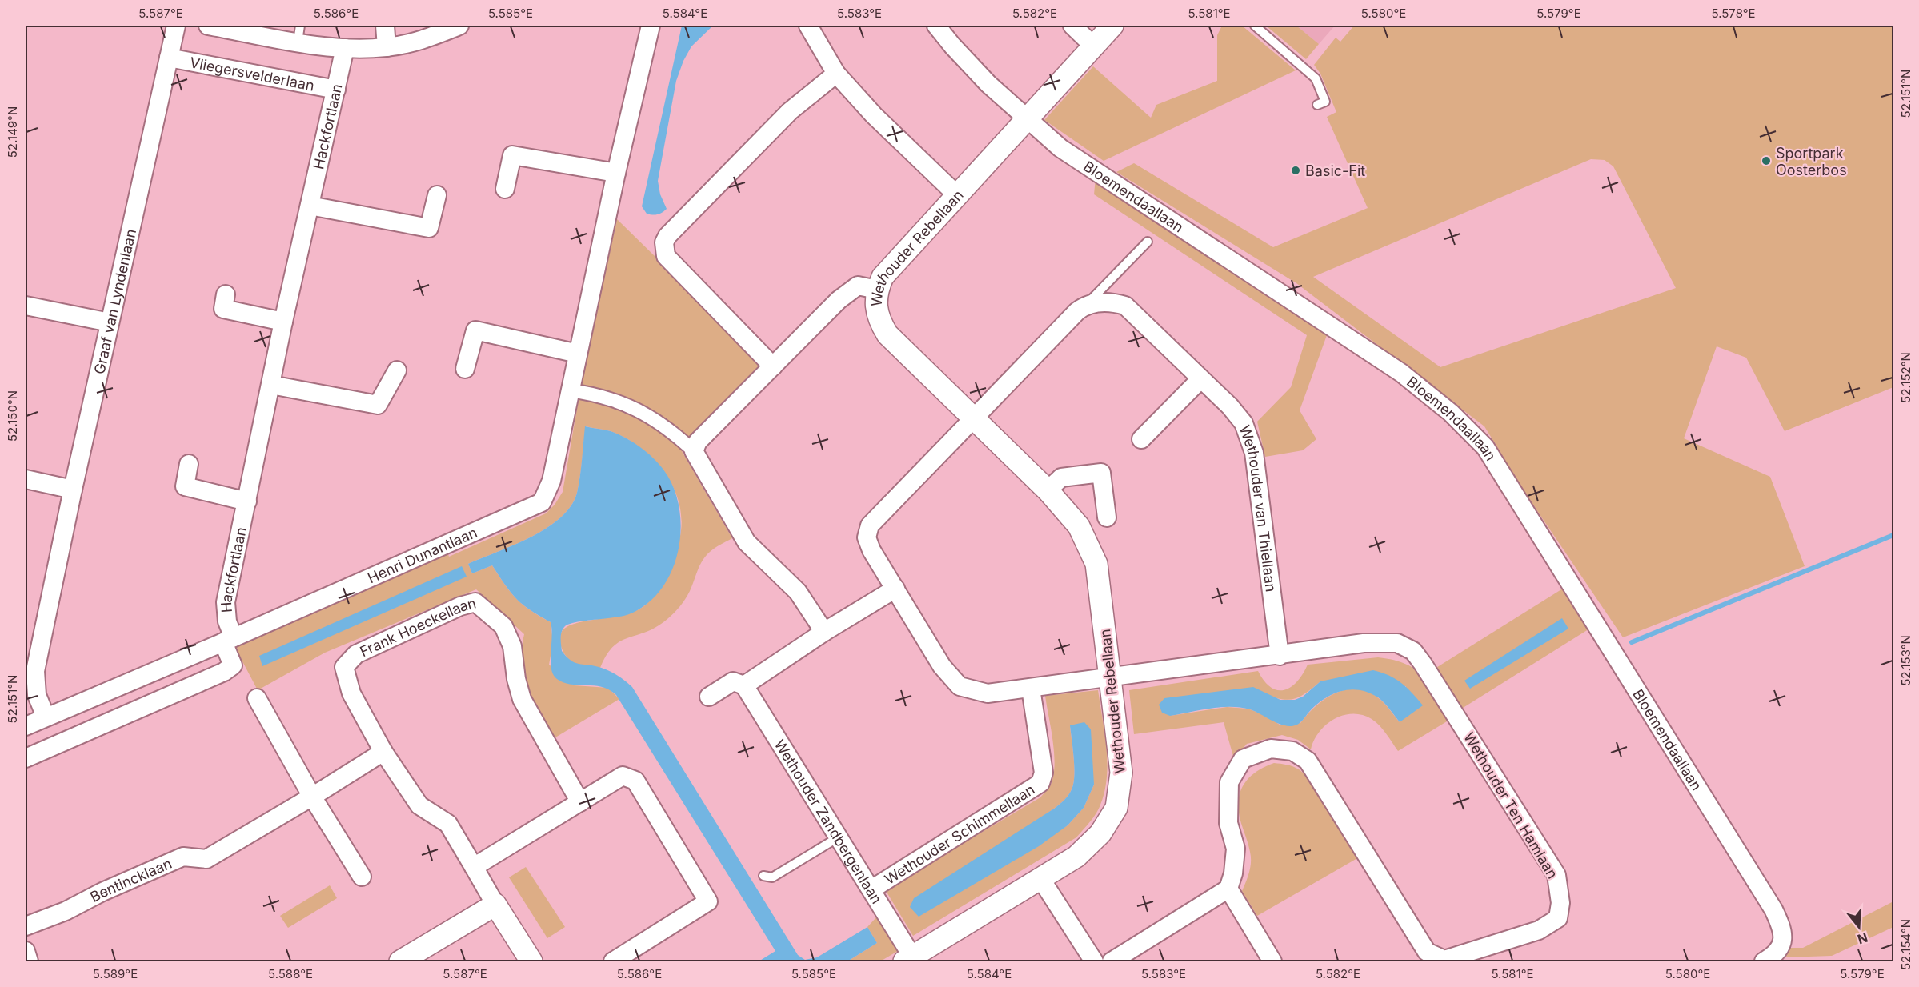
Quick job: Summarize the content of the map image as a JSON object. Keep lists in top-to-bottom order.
{
  "streets": {
    "street": [
      "Vliegersvelderlaan",
      "Hackfortlaan",
      "Bloemendaallaan",
      "Wethouder Rebellaan",
      "Graaf van Lyndenlaan",
      "Wethouder van Thiellaan",
      "Henri Dunantlaan",
      "Frank Hoeckellaan",
      "Wethouder Ten Hamlaan",
      "Wethouder Zandbergenlaan",
      "Wethouder Schimmellaan",
      "Bentincklaan"
    ]
  },
  "crossings": [
    ["Vliegersvelderlaan", "Hackfortlaan"],
    ["Vliegersvelderlaan", "Graaf van Lyndenlaan"],
    ["Hackfortlaan", "Henri Dunantlaan"],
    ["Bloemendaallaan", "Wethouder Rebellaan"],
    ["Wethouder Rebellaan", "Wethouder Ten Hamlaan"],
    ["Wethouder Rebellaan", "Wethouder Zandbergenlaan"],
    ["Graaf van Lyndenlaan", "Henri Dunantlaan"],
    ["Wethouder van Thiellaan", "Wethouder Ten Hamlaan"],
    ["Frank Hoeckellaan", "Bentincklaan"],
    ["Wethouder Zandbergenlaan", "Wethouder Schimmellaan"]
  ],
  "places": ["Sportpark Oosterbos", "Basic-Fit"],
  "north": "bottom",
  "coordinates": [
    "5.587°E",
    "5.586°E",
    "5.585°E",
    "5.584°E",
    "5.583°E",
    "5.582°E",
    "5.581°E",
    "5.580°E",
    "5.579°E",
    "5.578°E",
    "52.151°N",
    "52.149°N",
    "52.152°N",
    "52.150°N",
    "52.153°N",
    "52.154°N",
    "5.589°E",
    "5.588°E"
  ]
}
